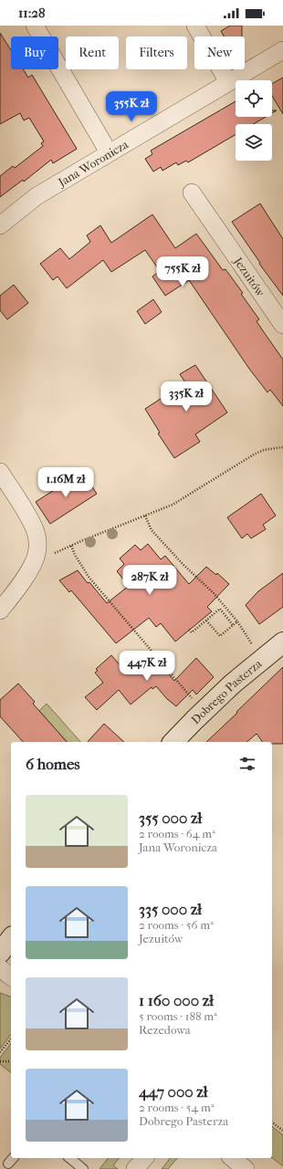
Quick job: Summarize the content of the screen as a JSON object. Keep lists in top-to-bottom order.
{
  "streets": {
    "street": ["Jana Woronicza", "Jezuitów", "Dobrego Pasterza"]
  },
  "page": {
    "status": "11:28",
    "chip": [
      "Buy",
      "Rent",
      "Filters",
      "New"
    ],
    "price": [
      "355K zł",
      "755K zł",
      "335K zł",
      "1.16M zł",
      "287K zł",
      "447K zł"
    ],
    "heading": "6 homes",
    "list": [
      {
        "name": "355 000 zł",
        "note": "2 rooms · 64 m² · Jana Woronicza"
      },
      {
        "name": "335 000 zł",
        "note": "2 rooms · 56 m² · Jezuitów"
      },
      {
        "name": "1 160 000 zł",
        "note": "5 rooms · 188 m² · Rezedowa"
      },
      {
        "name": "447 000 zł",
        "note": "2 rooms · 54 m² · Dobrego Pasterza"
      }
    ]
  }
}
